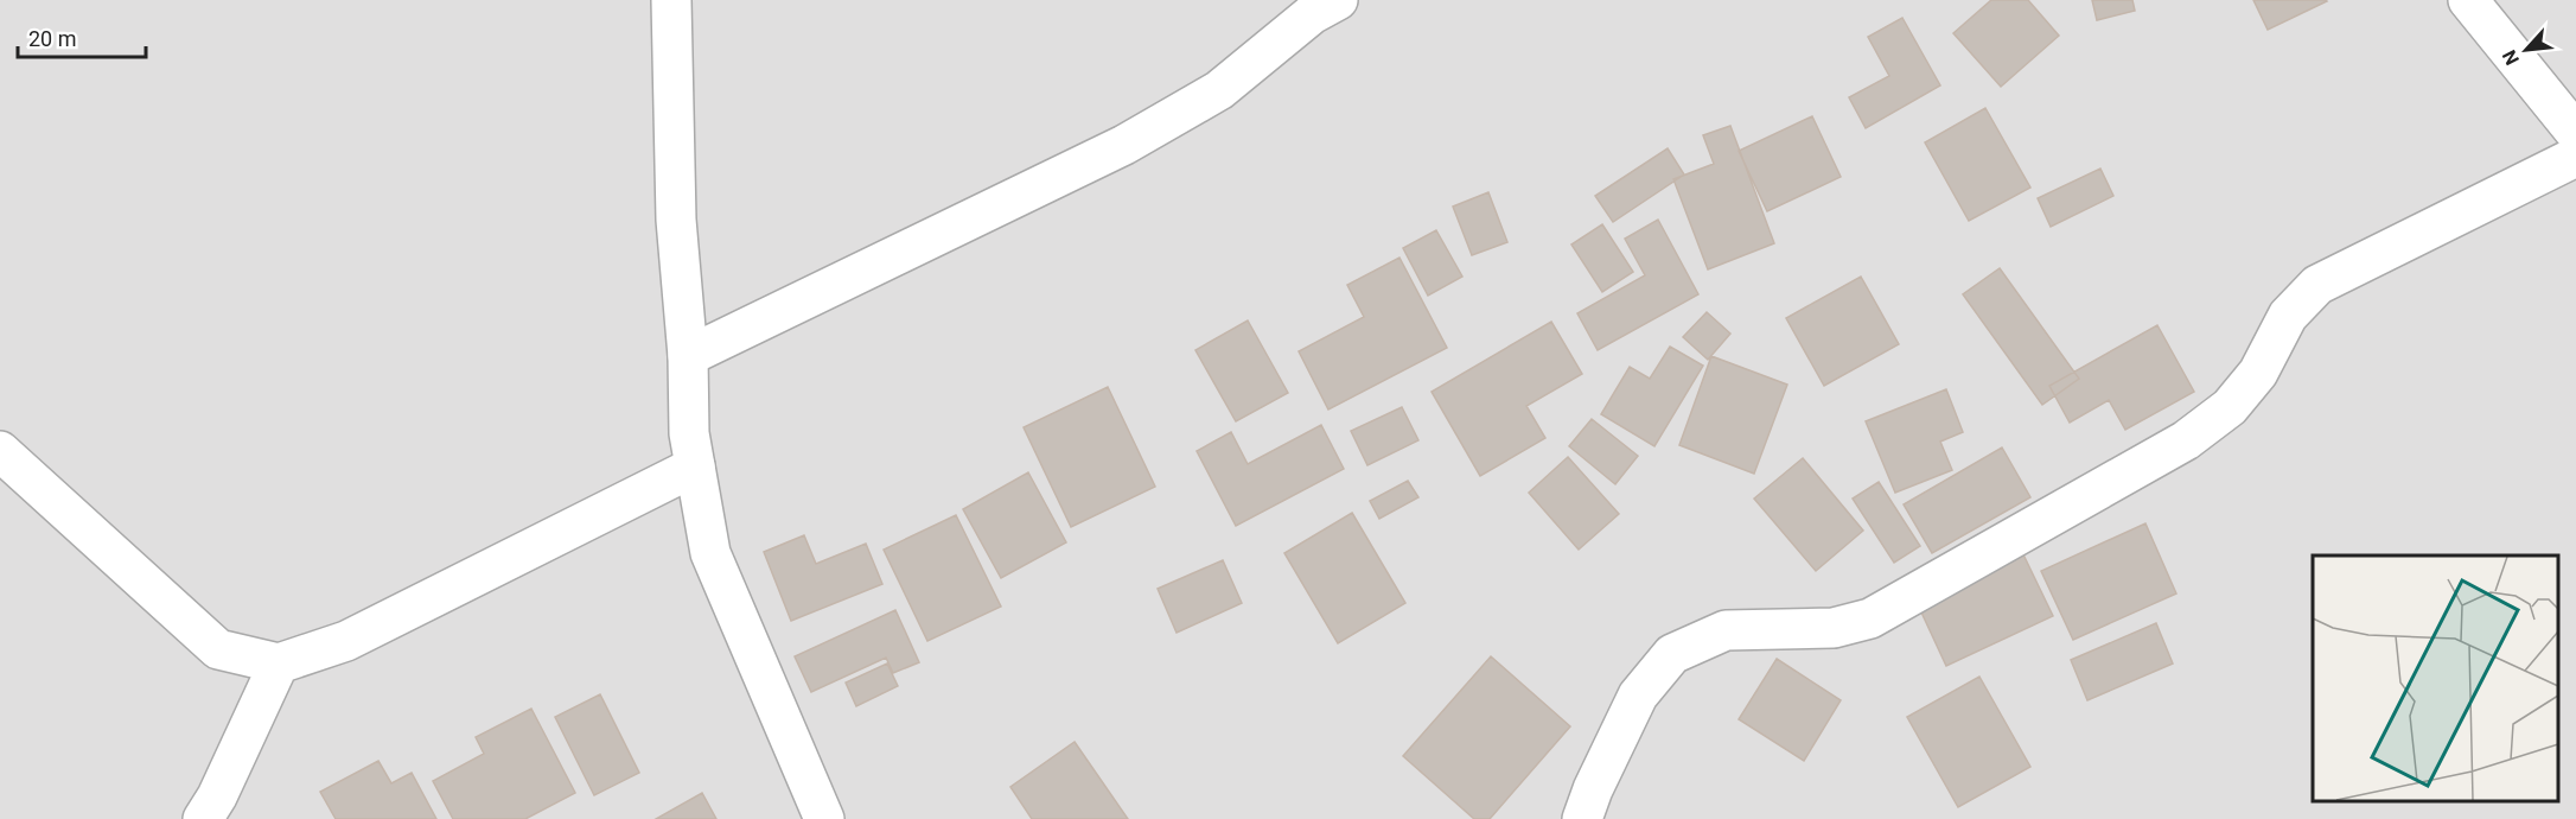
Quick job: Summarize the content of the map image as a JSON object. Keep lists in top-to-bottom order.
{
  "scale_bar": "20 m",
  "north": "bottom left"
}
